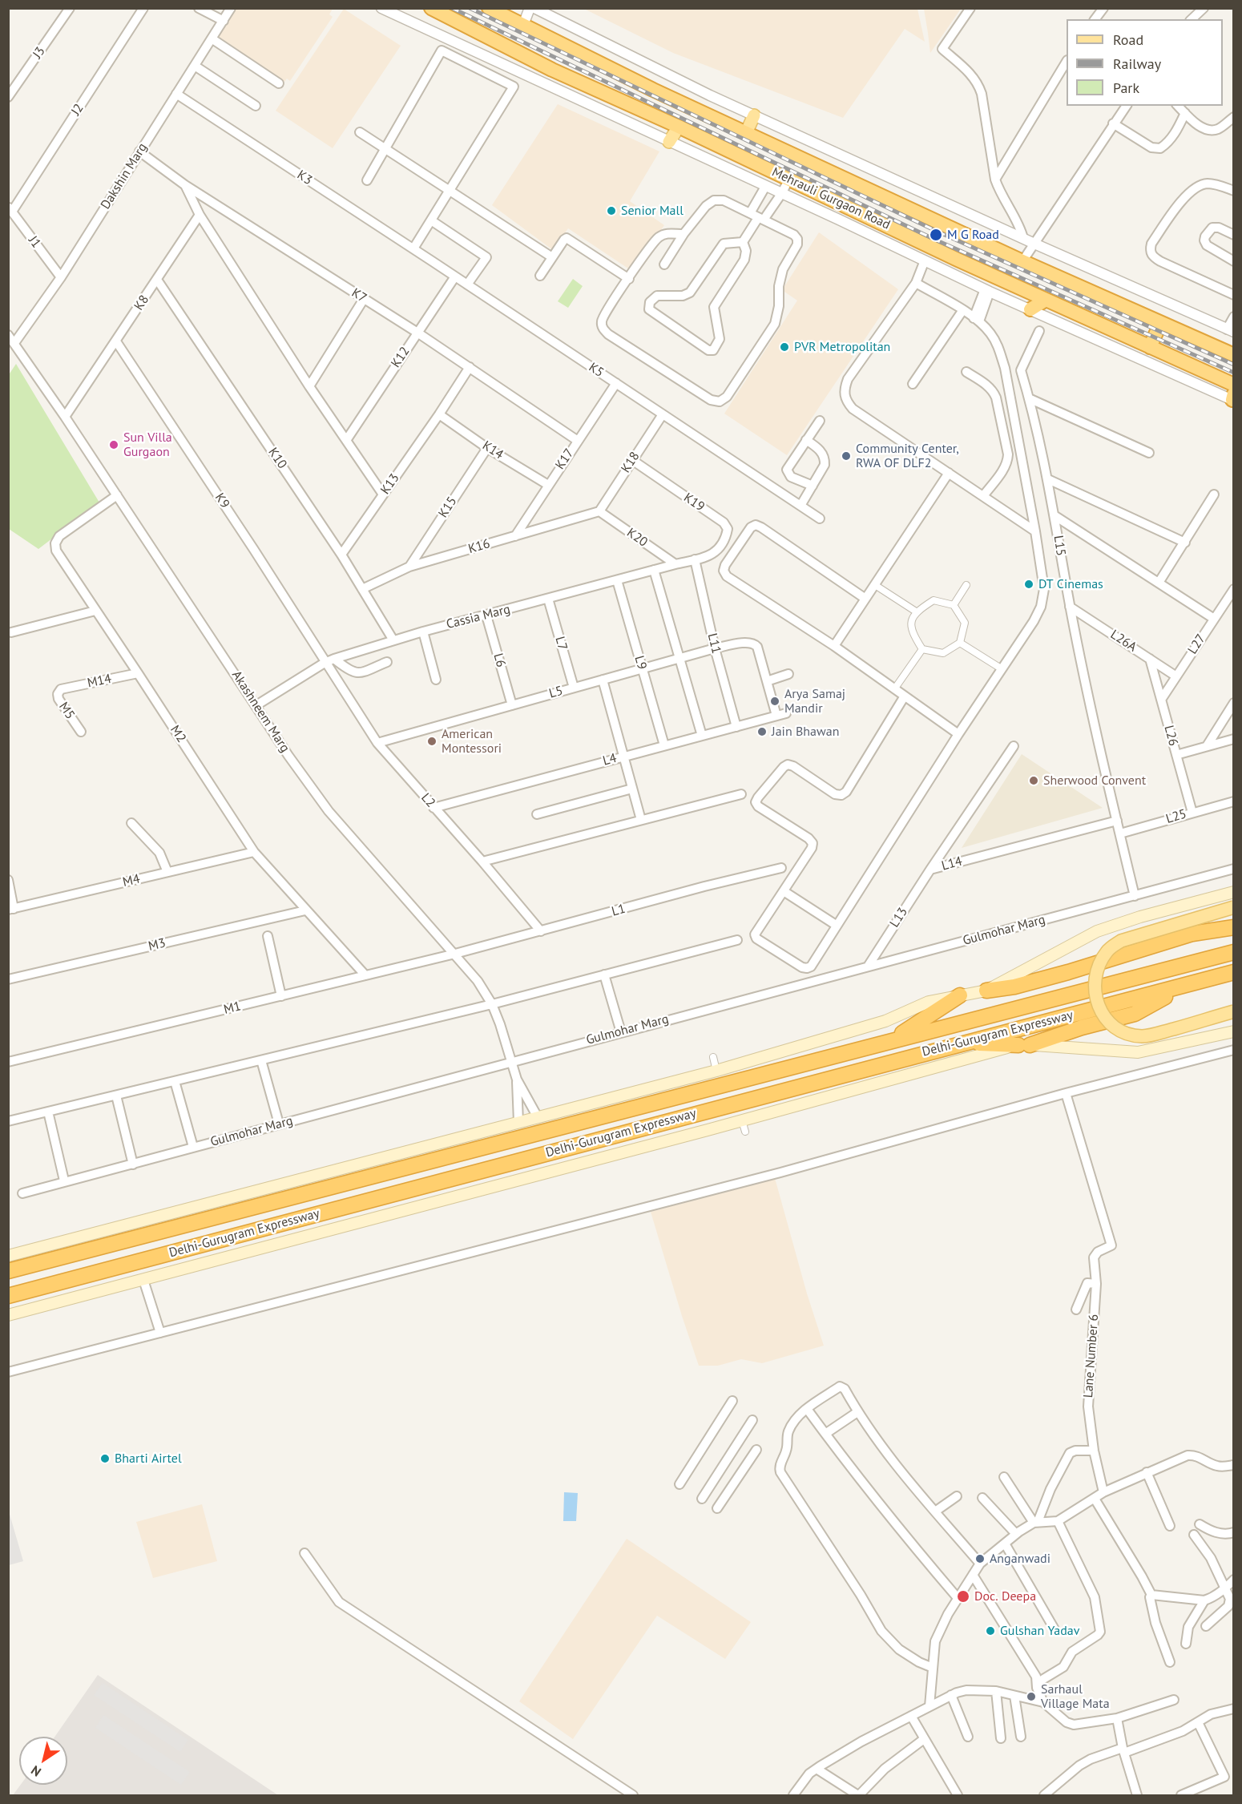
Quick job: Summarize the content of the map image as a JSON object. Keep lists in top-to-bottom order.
{
  "streets": {
    "highway": ["Mehrauli Gurgaon Road", "Delhi-Gurugram Expressway"],
    "street": [
      "J3",
      "J2",
      "Dakshin Marg",
      "K3",
      "J1",
      "K7",
      "K8",
      "K12",
      "K5",
      "K14",
      "K10",
      "K17",
      "K18",
      "K13",
      "K9",
      "K19",
      "K15",
      "K20",
      "L15",
      "K16",
      "Cassia Marg",
      "L26A",
      "L7",
      "L11",
      "L27",
      "L6",
      "L9",
      "M14",
      "L5",
      "M5",
      "Akashneem Marg",
      "M2",
      "L26",
      "L4",
      "L2",
      "L25",
      "L14",
      "M4",
      "L1",
      "L13",
      "Gulmohar Marg",
      "M3",
      "M1",
      "Lane Number 6"
    ]
  },
  "crossings": [
    ["J2", "J1"],
    ["Dakshin Marg", "K3"],
    ["Dakshin Marg", "J1"],
    ["Dakshin Marg", "K7"],
    ["Dakshin Marg", "Akashneem Marg"],
    ["K3", "K5"],
    ["K7", "K12"],
    ["K7", "K17"],
    ["K7", "K13"],
    ["K8", "K10"],
    ["K8", "K9"],
    ["K8", "Akashneem Marg"],
    ["K12", "K5"],
    ["K5", "K17"],
    ["K5", "K18"],
    ["K14", "K17"],
    ["K14", "K13"],
    ["K14", "K15"],
    ["K10", "K13"],
    ["K10", "K16"],
    ["K10", "Cassia Marg"],
    ["K17", "K16"],
    ["K18", "K19"],
    ["K18", "K20"],
    ["K18", "K16"],
    ["K9", "Cassia Marg"],
    ["K9", "L2"],
    ["K19", "Cassia Marg"],
    ["K15", "K16"],
    ["K20", "K16"],
    ["K20", "Cassia Marg"],
    ["L15", "L26A"],
    ["L15", "L14"],
    ["Cassia Marg", "L7"],
    ["Cassia Marg", "L11"],
    ["Cassia Marg", "L6"],
    ["Cassia Marg", "L9"],
    ["Cassia Marg", "Akashneem Marg"],
    ["Cassia Marg", "L2"],
    ["L26A", "L27"],
    ["L26A", "L26"],
    ["L7", "L5"],
    ["L11", "L5"],
    ["L11", "L4"],
    ["L27", "L26"],
    ["L6", "L5"],
    ["L9", "L5"],
    ["L9", "L4"],
    ["M14", "M5"],
    ["M14", "M2"],
    ["L5", "L4"],
    ["L5", "L2"],
    ["Akashneem Marg", "M2"],
    ["Akashneem Marg", "L1"],
    ["Akashneem Marg", "Gulmohar Marg"],
    ["Akashneem Marg", "M1"],
    ["M2", "M4"],
    ["M2", "M3"],
    ["M2", "M1"],
    ["L26", "L25"],
    ["L4", "L2"],
    ["L2", "L1"],
    ["L14", "L13"],
    ["L1", "M1"],
    ["L13", "Gulmohar Marg"]
  ],
  "places": [
    "Senior Mall",
    "M G Road",
    "PVR Metropolitan",
    "Sun Villa Gurgaon",
    "Community Center, RWA OF DLF2",
    "DT Cinemas",
    "Arya Samaj Mandir",
    "Jain Bhawan",
    "American Montessori",
    "Sherwood Convent",
    "Bharti Airtel",
    "Anganwadi",
    "Doc. Deepa",
    "Gulshan Yadav",
    "Sarhaul Village Mata"
  ],
  "legend": ["Road", "Railway", "Park"],
  "north": "bottom left"
}
